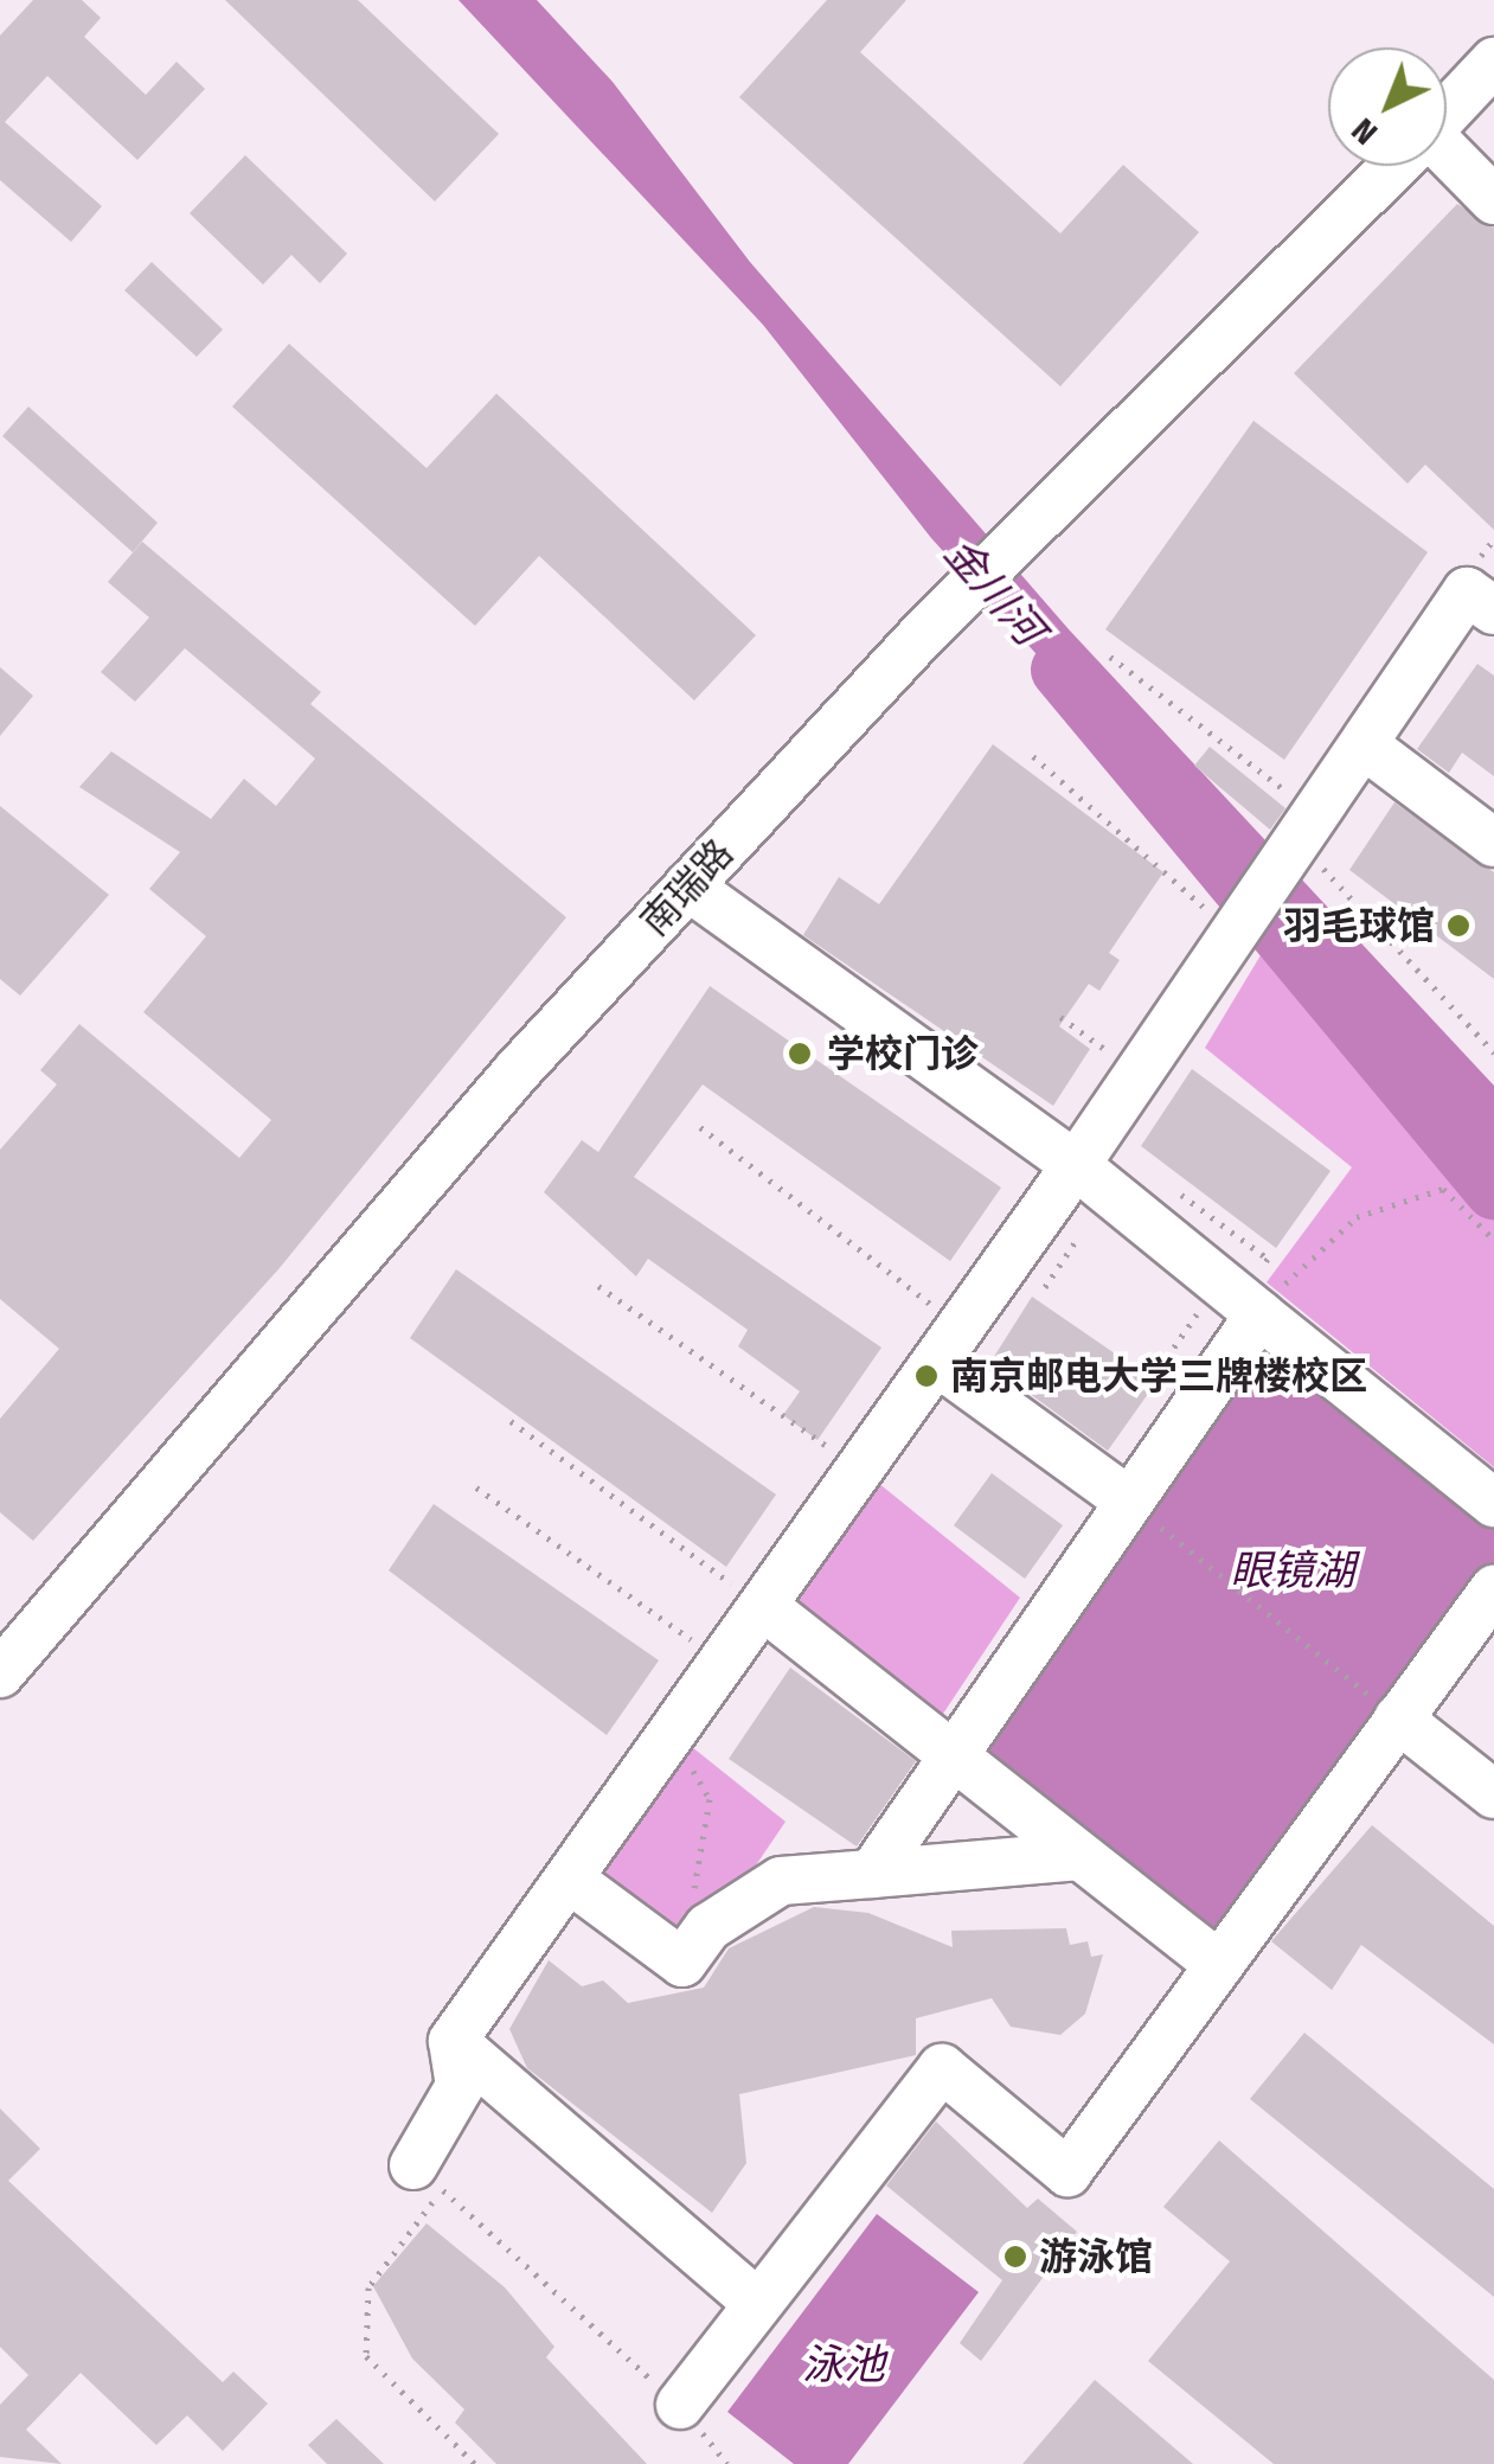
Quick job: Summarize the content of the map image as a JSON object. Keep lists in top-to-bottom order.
{
  "streets": {
    "street": ["南瑞路"]
  },
  "water": ["金川河", "眼镜湖", "泳池"],
  "places": [
    "羽毛球馆",
    "学校门诊",
    "南京邮电大学三牌楼校区",
    "游泳馆"
  ],
  "north": "bottom left"
}
